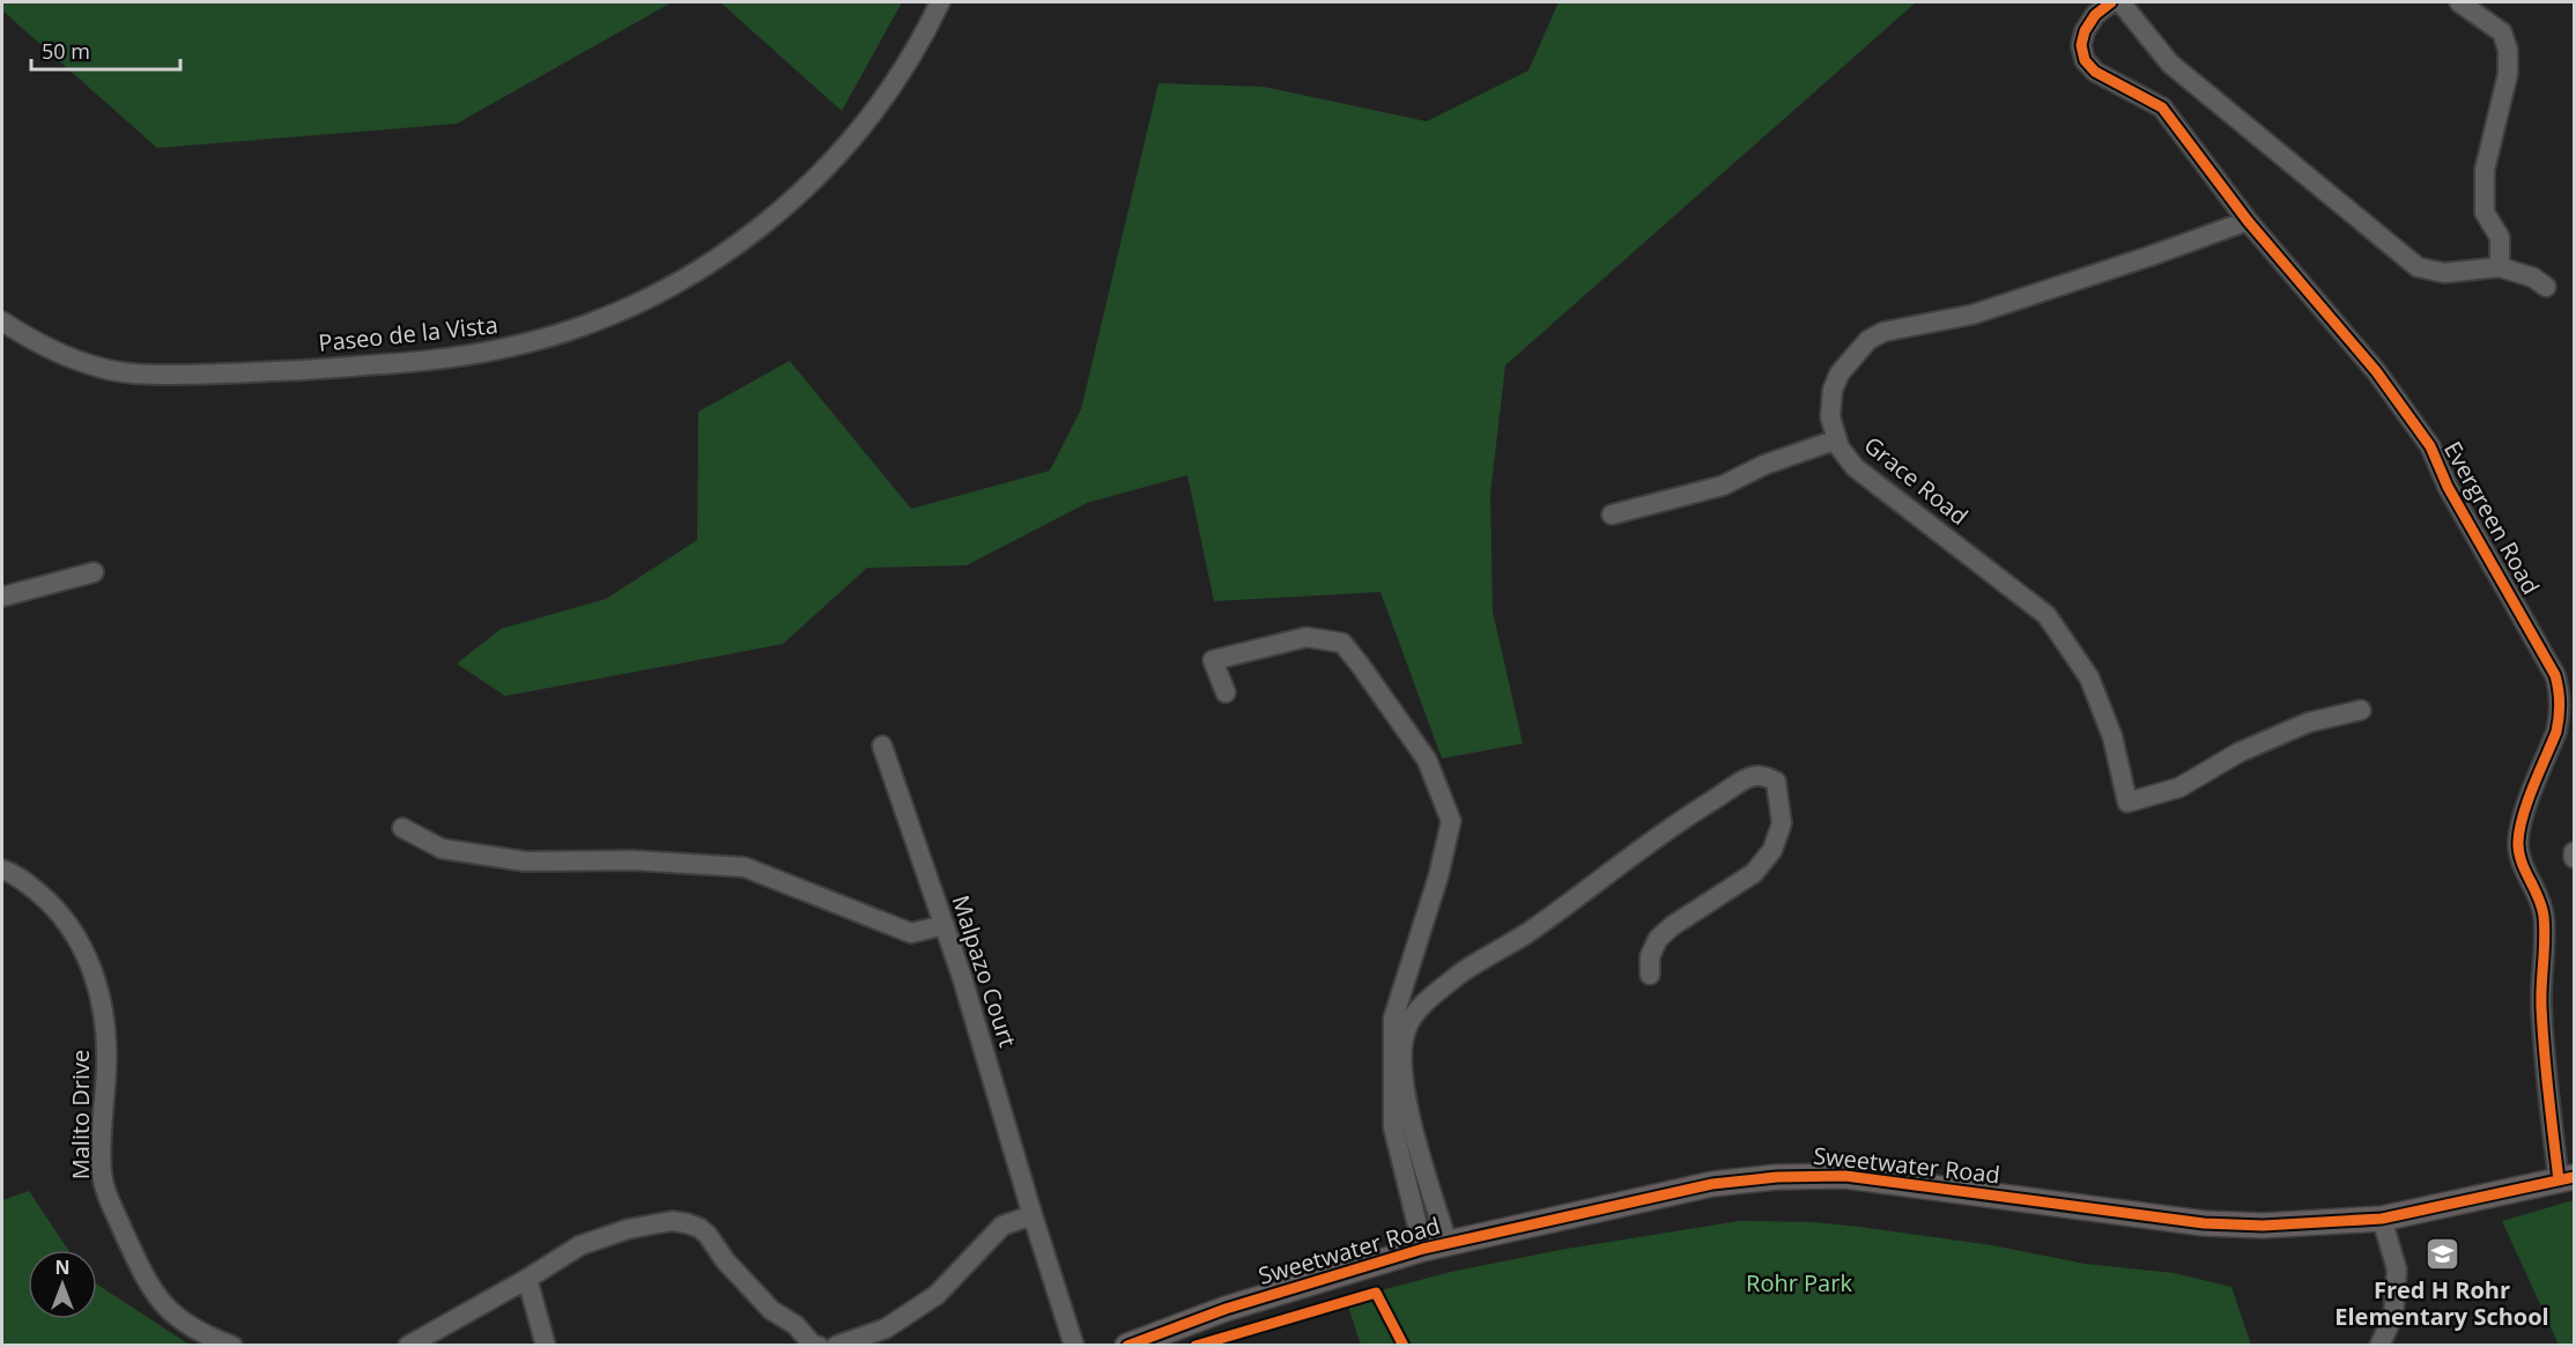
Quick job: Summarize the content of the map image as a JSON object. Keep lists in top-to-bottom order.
{
  "streets": {
    "main road": ["Sweetwater Road"],
    "street": [
      "Paseo de la Vista",
      "Grace Road",
      "Evergreen Road",
      "Malpazo Court",
      "Malito Drive"
    ]
  },
  "crossings": [
    ["Grace Road", "Evergreen Road"],
    ["Evergreen Road", "Sweetwater Road"]
  ],
  "parks": ["Rohr Park"],
  "places": {
    "school or university": ["Fred H Rohr Elementary School"]
  },
  "scale_bar": "50 m",
  "north": "top"
}
